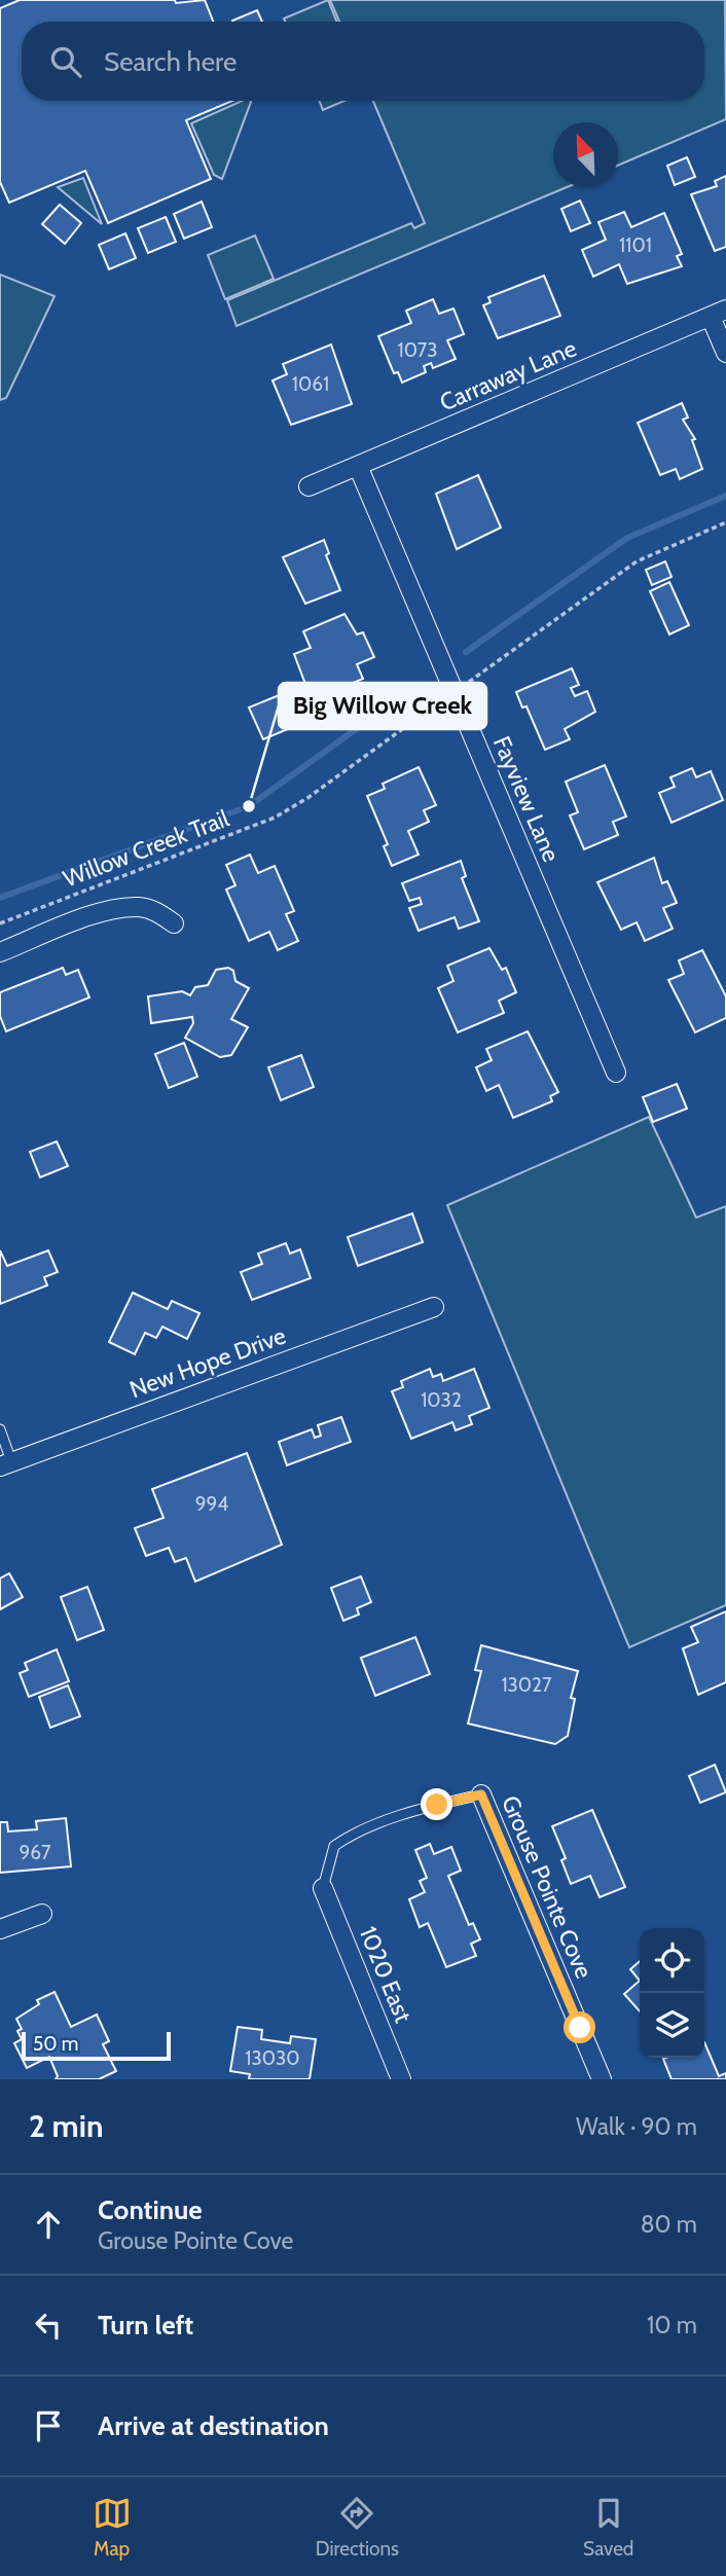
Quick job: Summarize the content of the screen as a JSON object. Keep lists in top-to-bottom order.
{
  "streets": {
    "street": [
      "Carraway Lane",
      "Fayview Lane",
      "New Hope Drive",
      "Grouse Pointe Cove",
      "1020 East"
    ],
    "path": ["Willow Creek Trail"]
  },
  "crossings": [
    ["Carraway Lane", "Fayview Lane"]
  ],
  "places": ["Big Willow Creek"],
  "house_numbers": [
    "1101",
    "1073",
    "1061",
    "1032",
    "994",
    "13027",
    "967",
    "13030"
  ],
  "scale_bar": "50 m",
  "north": "top left",
  "page": {
    "search": "Search here",
    "scale": "50 m",
    "heading": ["2 min", "Walk · 90 m"],
    "list": [
      ["Continue", "Grouse Pointe Cove", "80 m"],
      ["Turn left", "10 m"],
      "Arrive at destination"
    ],
    "nav": ["Map", "Directions", "Saved"]
  }
}
